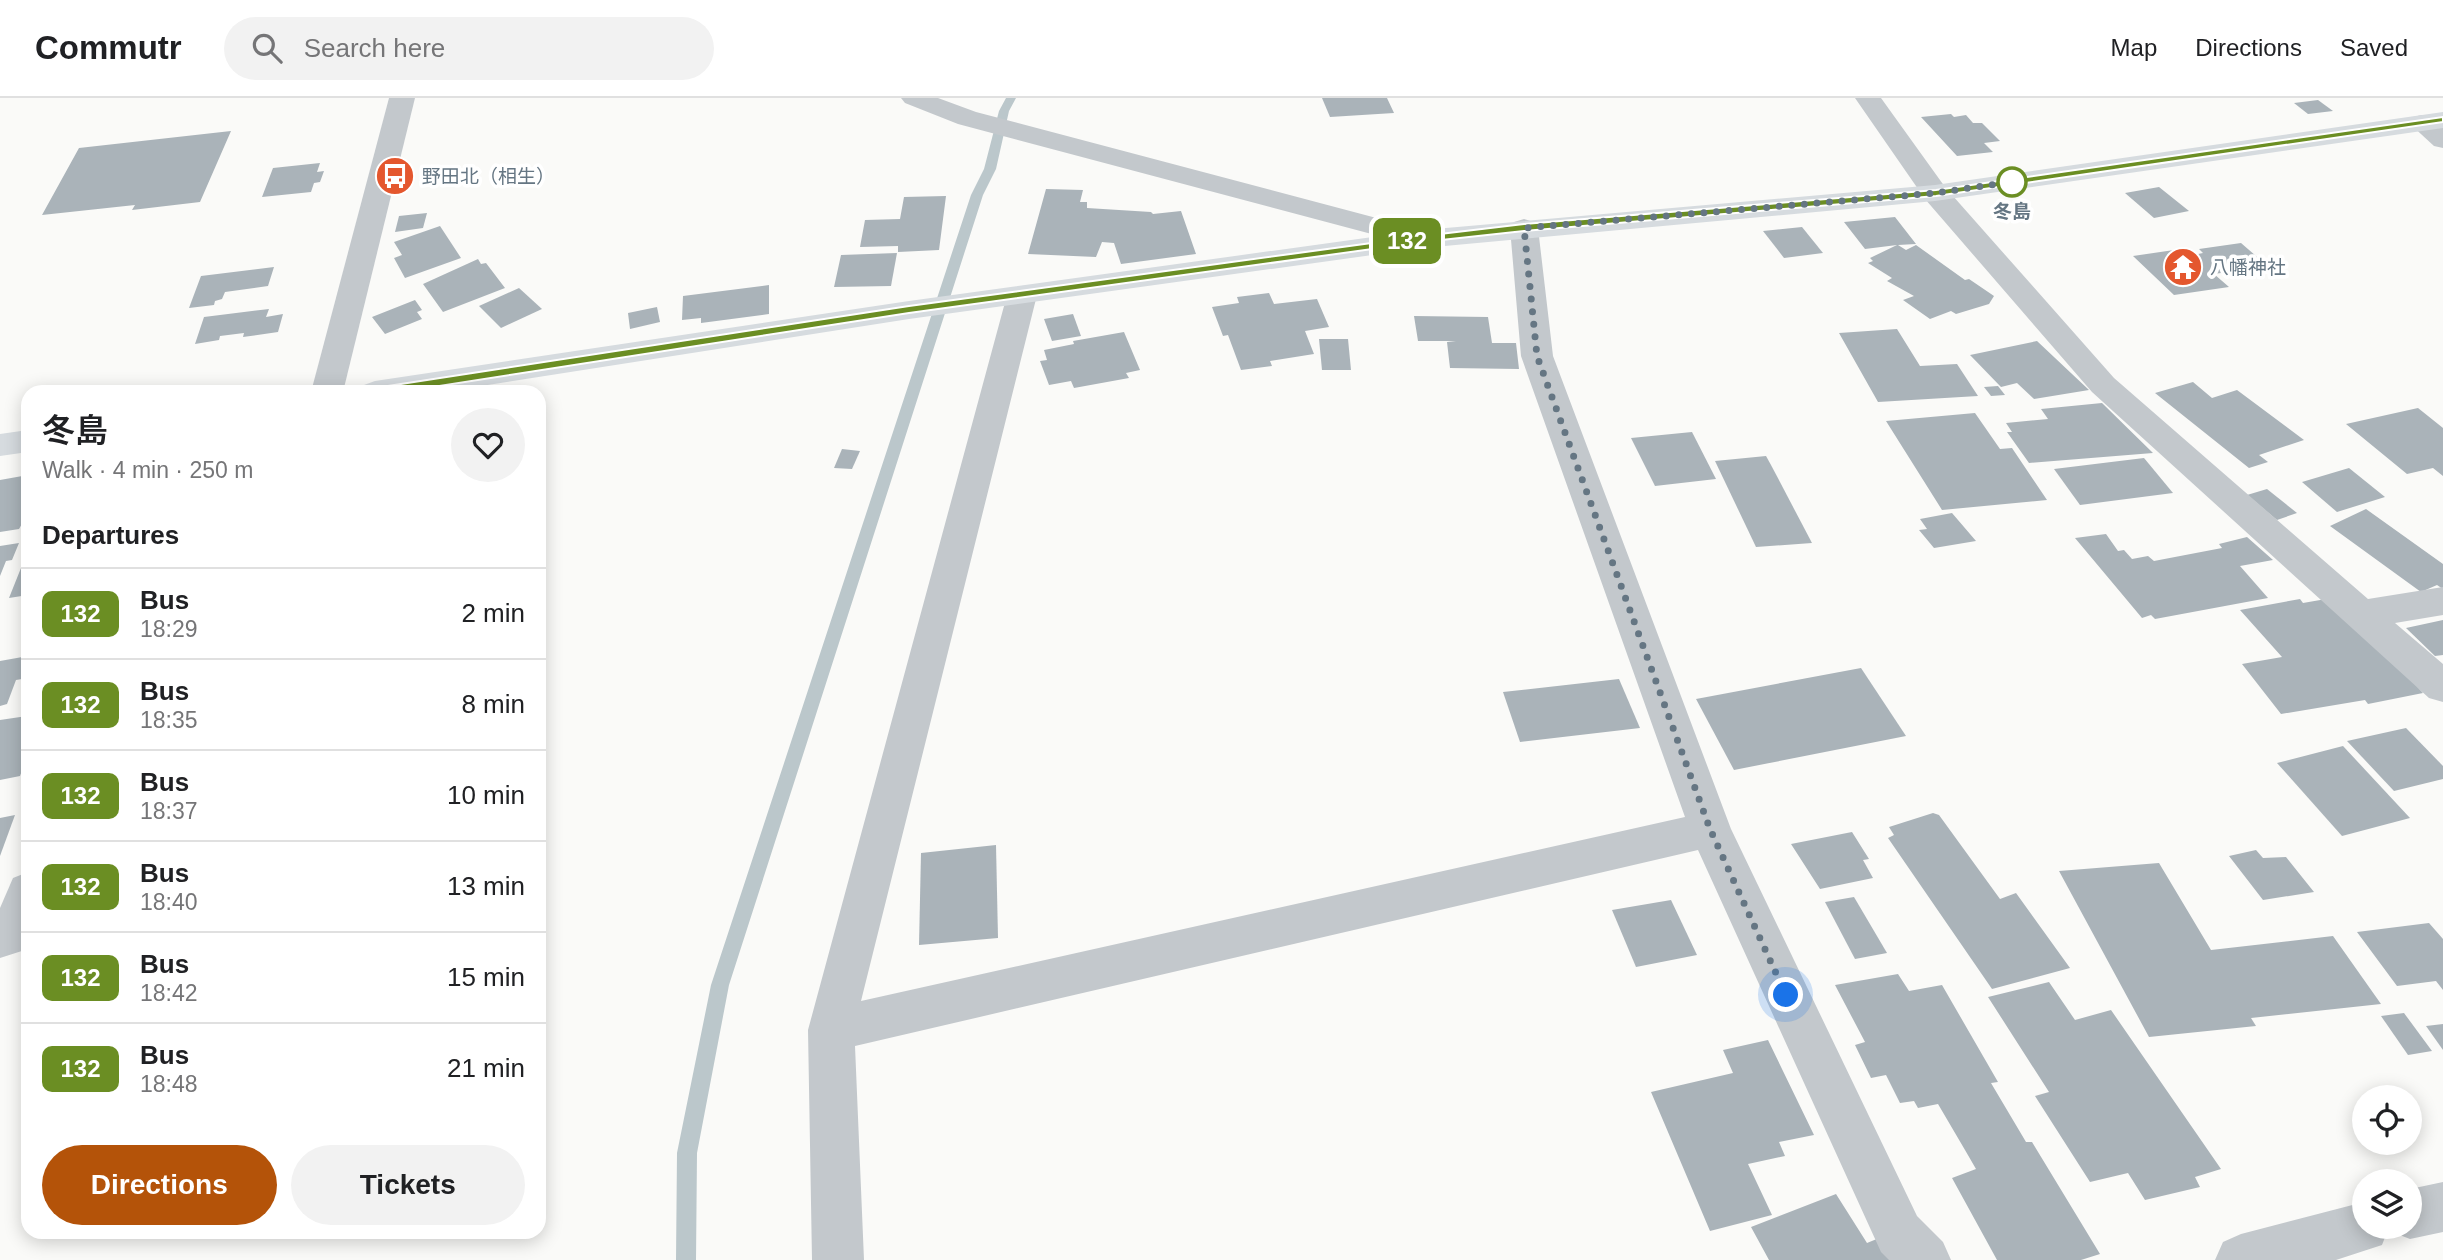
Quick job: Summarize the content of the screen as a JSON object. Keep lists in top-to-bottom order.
{
  "places": {
    "bus stop": ["野田北（相生）"],
    "other": ["冬島"],
    "temple": ["八幡神社"]
  },
  "lines": ["bus line 132"],
  "page": {
    "header": "Commutr",
    "search": "Search here",
    "nav": ["Map", "Directions", "Saved"],
    "on_map": "132",
    "heading": [
      ["冬島", "Walk · 4 min · 250 m"],
      "Departures"
    ],
    "list": [
      {
        "mark": "132",
        "name": "Bus",
        "note": "18:29",
        "value": "2 min"
      },
      {
        "mark": "132",
        "name": "Bus",
        "note": "18:35",
        "value": "8 min"
      },
      {
        "mark": "132",
        "name": "Bus",
        "note": "18:37",
        "value": "10 min"
      },
      {
        "mark": "132",
        "name": "Bus",
        "note": "18:40",
        "value": "13 min"
      },
      {
        "mark": "132",
        "name": "Bus",
        "note": "18:42",
        "value": "15 min"
      },
      {
        "mark": "132",
        "name": "Bus",
        "note": "18:48",
        "value": "21 min"
      }
    ],
    "buttons": ["Directions", "Tickets"]
  }
}
